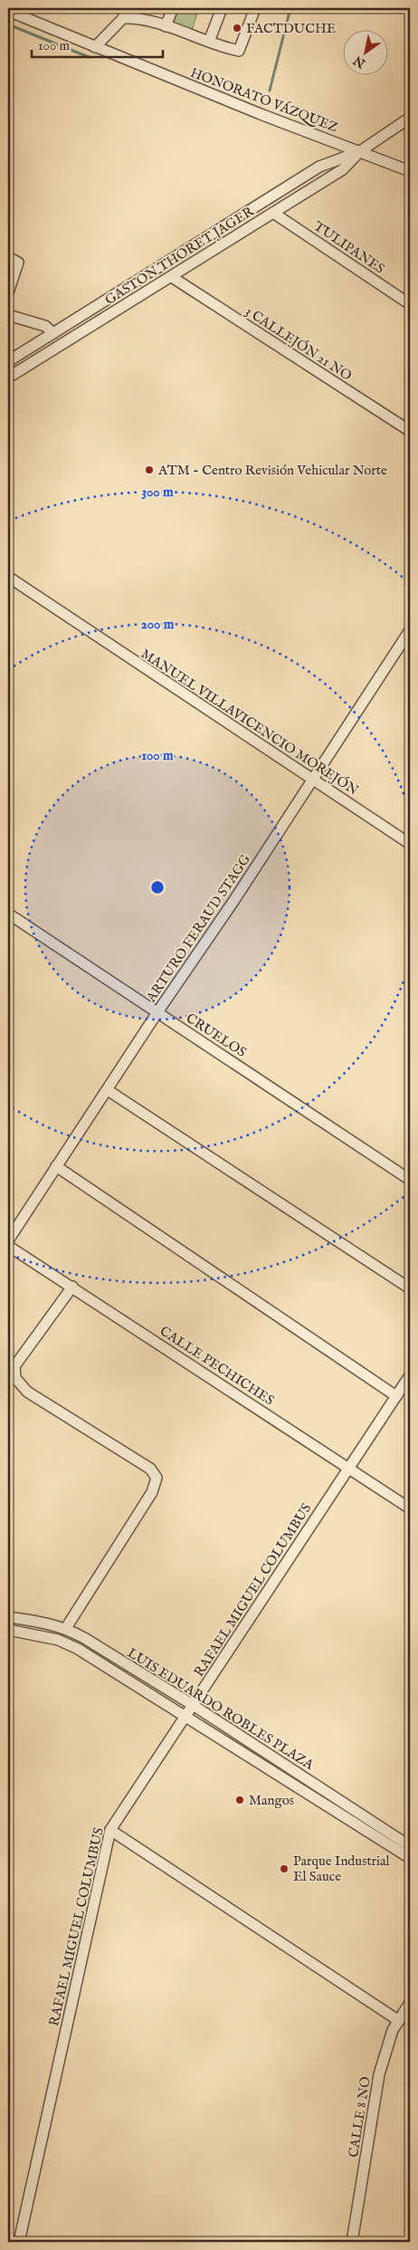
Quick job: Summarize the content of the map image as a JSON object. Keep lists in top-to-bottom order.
{
  "streets": {
    "street": [
      "HONORATO VÁZQUEZ",
      "TULIPANES",
      "GASTON THORET JAGER",
      "3 CALLEJÓN 21 NO",
      "MANUEL VILLAVICENCIO MOREJÓN",
      "ARTURO FERAUD STAGG",
      "CRUELOS",
      "CALLE PECHICHES",
      "RAFAEL MIGUEL COLUMBUS",
      "LUIS EDUARDO ROBLES PLAZA",
      "CALLE 8 NO"
    ]
  },
  "crossings": [
    ["HONORATO VÁZQUEZ", "GASTON THORET JAGER"],
    ["TULIPANES", "GASTON THORET JAGER"],
    ["GASTON THORET JAGER", "3 CALLEJÓN 21 NO"],
    ["MANUEL VILLAVICENCIO MOREJÓN", "ARTURO FERAUD STAGG"],
    ["ARTURO FERAUD STAGG", "CRUELOS"],
    ["CALLE PECHICHES", "RAFAEL MIGUEL COLUMBUS"],
    ["RAFAEL MIGUEL COLUMBUS", "LUIS EDUARDO ROBLES PLAZA"]
  ],
  "places": [
    "FACTDUCHE",
    "ATM - Centro Revisión Vehicular Norte",
    "Mangos",
    "Parque Industrial El Sauce"
  ],
  "scale_bar": "100 m",
  "north": "bottom left",
  "rings": ["300 m", "200 m", "100 m"]
}
